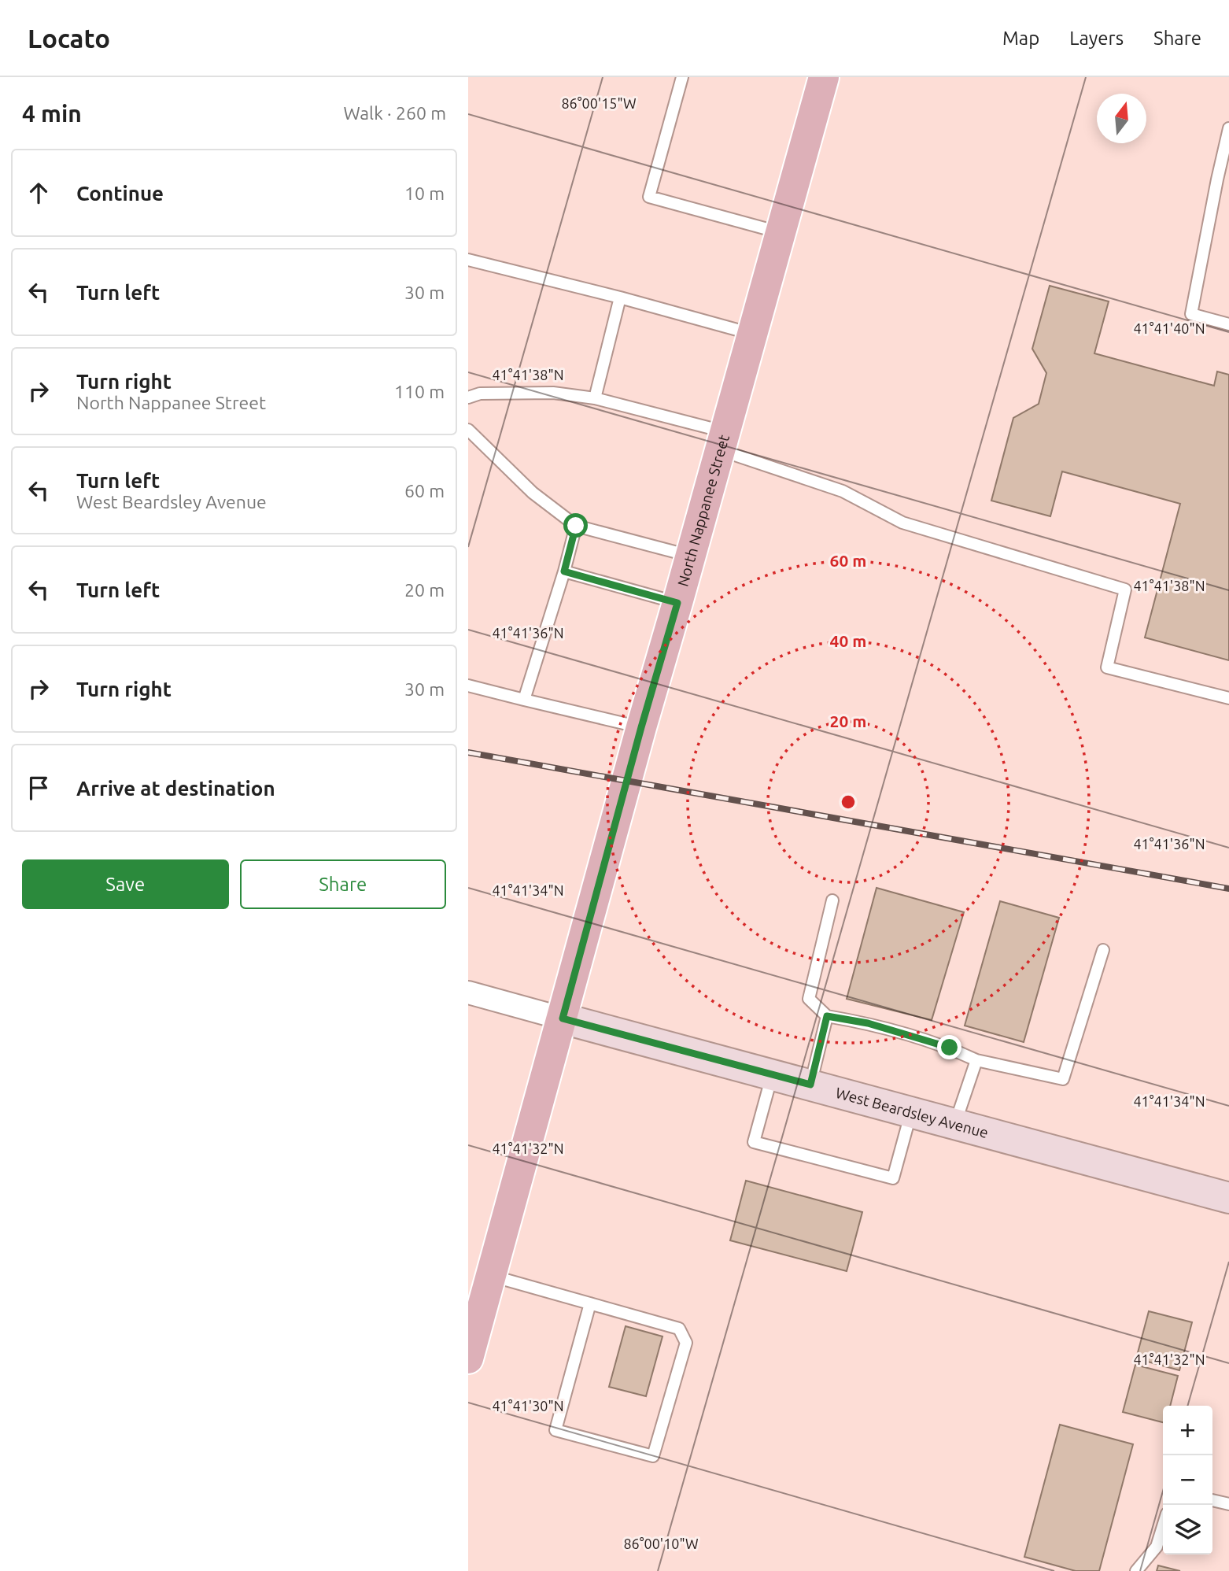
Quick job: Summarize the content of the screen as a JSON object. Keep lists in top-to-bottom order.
{
  "streets": {
    "main road": ["North Nappanee Street", "West Beardsley Avenue"]
  },
  "crossings": [
    ["North Nappanee Street", "West Beardsley Avenue"]
  ],
  "north": "top",
  "page": {
    "header": "Locato",
    "nav": ["Map", "Layers", "Share"],
    "heading": ["4 min", "Walk · 260 m"],
    "list": [
      ["Continue", "10 m"],
      ["Turn left", "30 m"],
      ["Turn right", "North Nappanee Street", "110 m"],
      ["Turn left", "West Beardsley Avenue", "60 m"],
      ["Turn left", "20 m"],
      ["Turn right", "30 m"],
      "Arrive at destination"
    ],
    "buttons": ["Save", "Share"],
    "map_buttons": ["+", "−"]
  },
  "coordinates": [
    "86°00'15\"W",
    "41°41'40\"N",
    "41°41'38\"N",
    "41°41'36\"N",
    "41°41'34\"N",
    "41°41'32\"N",
    "41°41'30\"N",
    "86°00'10\"W"
  ],
  "rings": ["60 m", "40 m", "20 m"]
}
